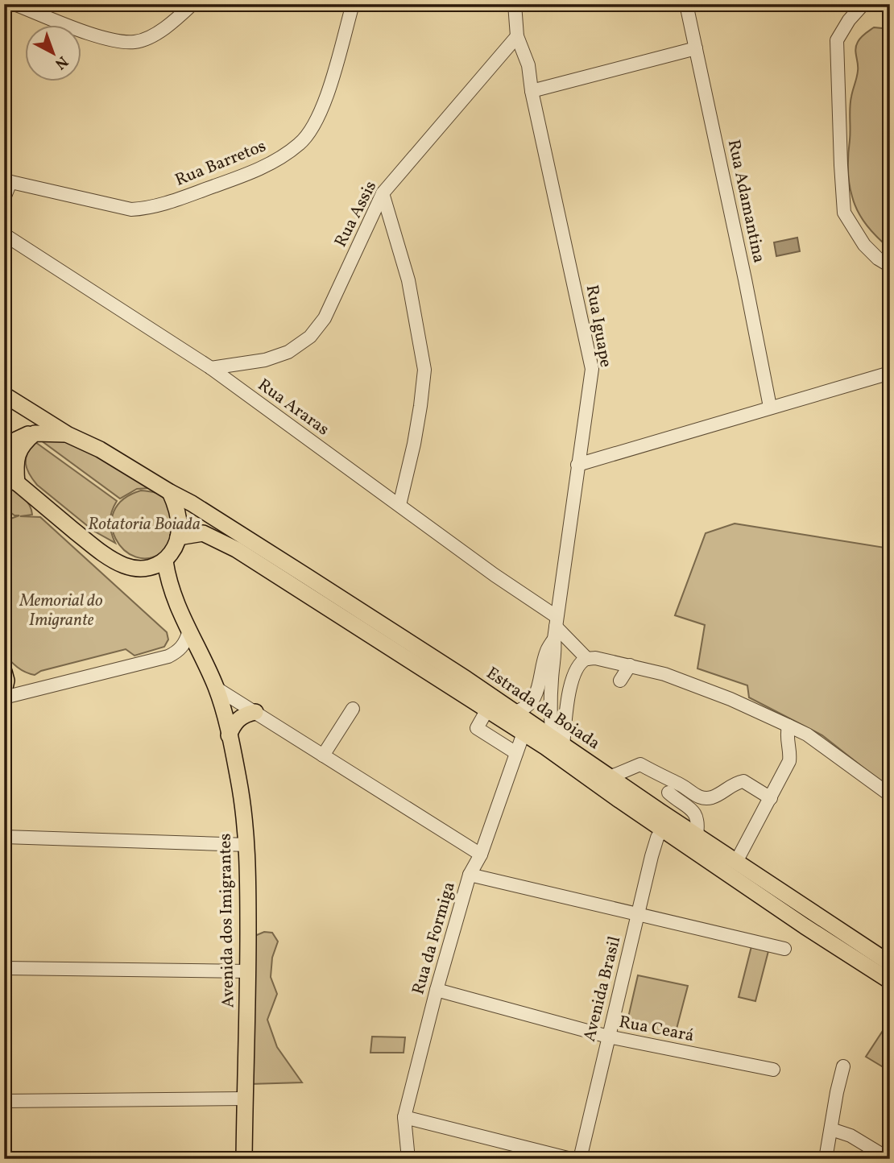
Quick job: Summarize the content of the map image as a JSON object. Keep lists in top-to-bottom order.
{
  "streets": {
    "main road": ["Estrada da Boiada", "Avenida dos Imigrantes"],
    "street": [
      "Rua Barretos",
      "Rua Adamantina",
      "Rua Assis",
      "Rua Iguape",
      "Rua Araras",
      "Rua da Formiga",
      "Avenida Brasil",
      "Rua Ceará"
    ]
  },
  "crossings": [
    ["Rua Assis", "Rua Iguape"],
    ["Rua Assis", "Rua Araras"],
    ["Rua Iguape", "Rua Araras"],
    ["Estrada da Boiada", "Rua da Formiga"],
    ["Estrada da Boiada", "Avenida Brasil"],
    ["Rua da Formiga", "Rua Ceará"],
    ["Avenida Brasil", "Rua Ceará"]
  ],
  "parks": ["Rotatoria Boiada", "Memorial do Imigrante"],
  "north": "bottom right"
}
